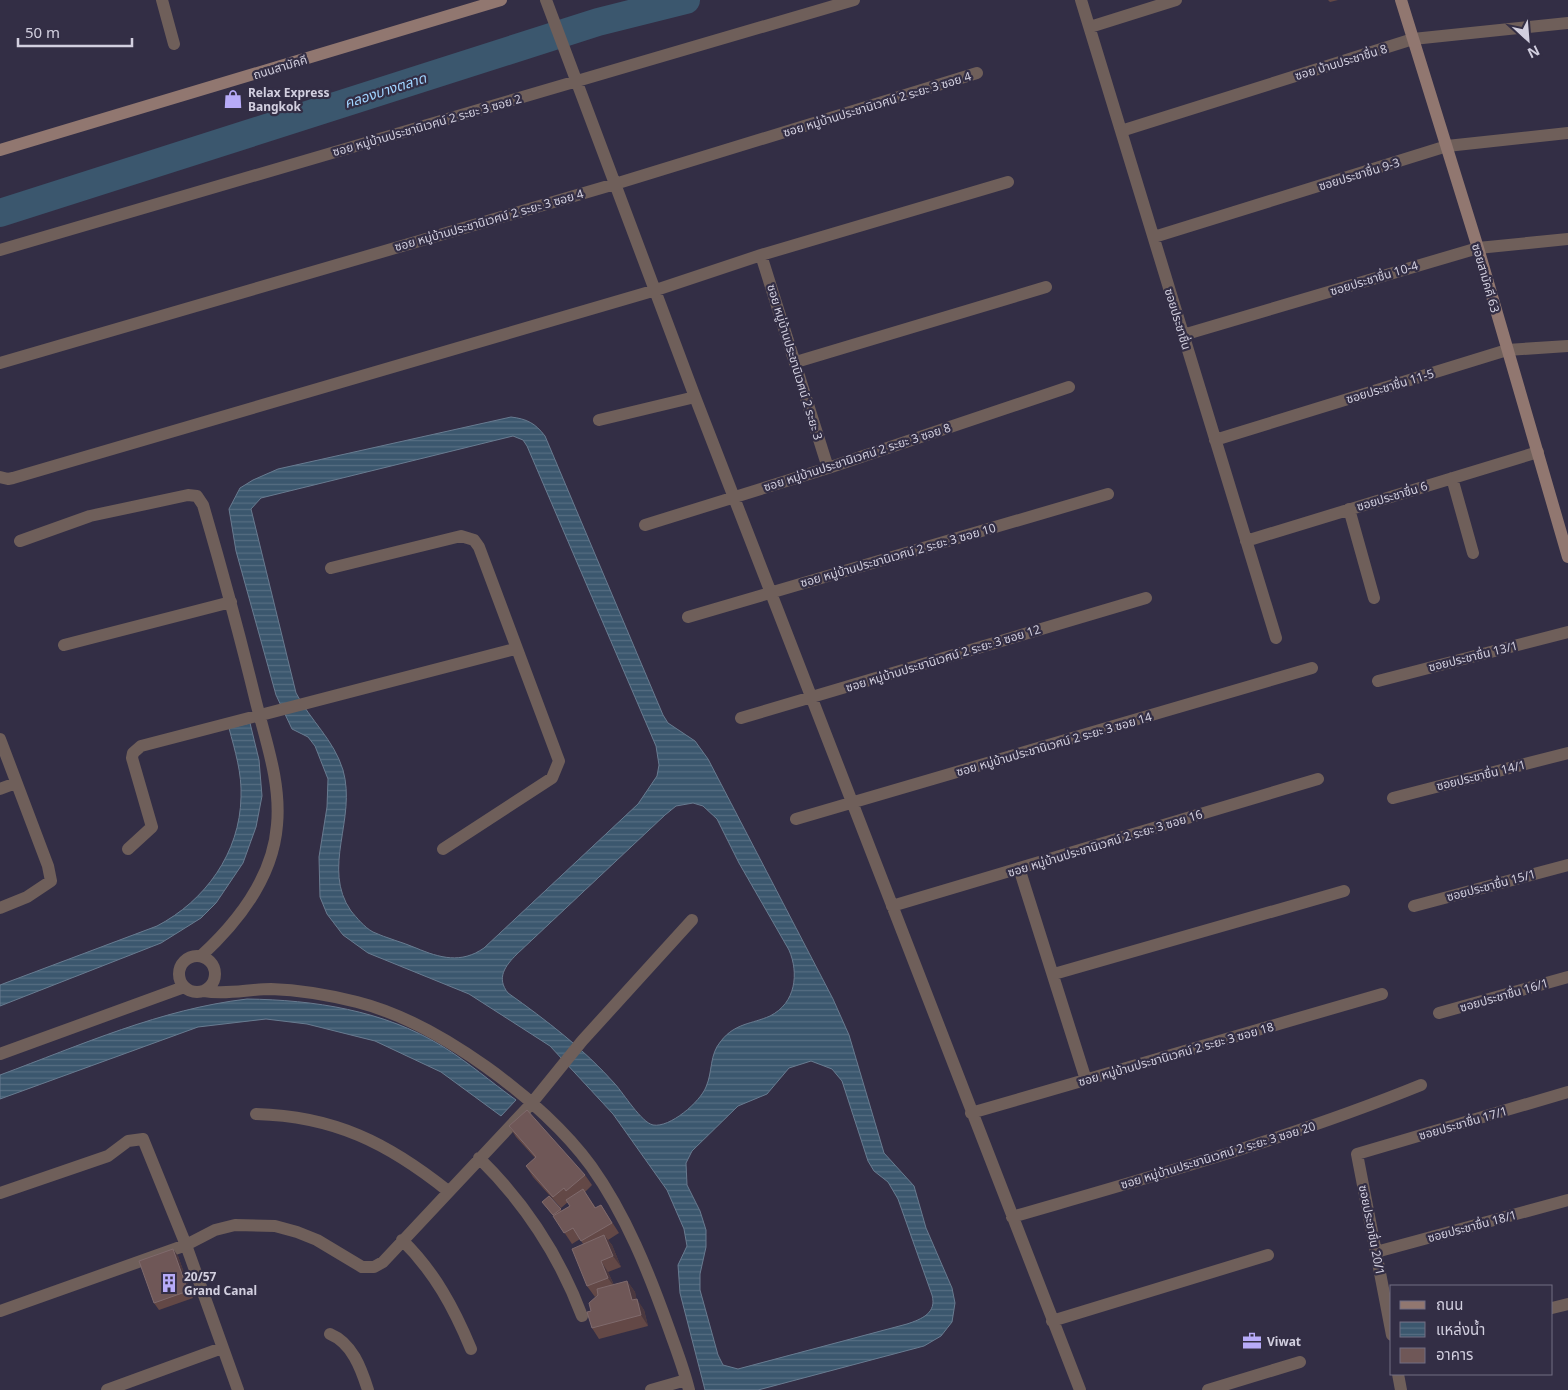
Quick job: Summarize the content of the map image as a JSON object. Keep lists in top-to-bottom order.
{
  "streets": {
    "street": [
      "ซอย บ้านประชาชื่น 8",
      "ถนนสามัคคี",
      "ซอย หมู่บ้านประชานิเวศน์ 2 ระยะ 3 ซอย 4",
      "ซอย หมู่บ้านประชานิเวศน์ 2 ระยะ 3 ซอย 2",
      "ซอยประชาชื่น 9-3",
      "ซอยประชาชื่น 10-4",
      "ซอยสามัคคี 63",
      "ซอยประชาชื่น",
      "ซอย หมู่บ้านประชานิเวศน์ 2 ระยะ 3",
      "ซอยประชาชื่น 11-5",
      "ซอย หมู่บ้านประชานิเวศน์ 2 ระยะ 3 ซอย 8",
      "ซอยประชาชื่น 6",
      "ซอย หมู่บ้านประชานิเวศน์ 2 ระยะ 3 ซอย 10",
      "ซอยประชาชื่น 13/1",
      "ซอย หมู่บ้านประชานิเวศน์ 2 ระยะ 3 ซอย 12",
      "ซอย หมู่บ้านประชานิเวศน์ 2 ระยะ 3 ซอย 14",
      "ซอยประชาชื่น 14/1",
      "ซอย หมู่บ้านประชานิเวศน์ 2 ระยะ 3 ซอย 16",
      "ซอยประชาชื่น 15/1",
      "ซอยประชาชื่น 16/1",
      "ซอย หมู่บ้านประชานิเวศน์ 2 ระยะ 3 ซอย 18",
      "ซอยประชาชื่น 17/1",
      "ซอย หมู่บ้านประชานิเวศน์ 2 ระยะ 3 ซอย 20",
      "ซอยประชาชื่น 18/1",
      "ซอยประชาชื่น 20/1"
    ]
  },
  "crossings": [
    ["ซอย บ้านประชาชื่น 8", "ซอยสามัคคี 63"],
    ["ซอย บ้านประชาชื่น 8", "ซอยประชาชื่น"],
    ["ซอยประชาชื่น 9-3", "ซอยสามัคคี 63"],
    ["ซอยประชาชื่น 9-3", "ซอยประชาชื่น"],
    ["ซอยประชาชื่น 10-4", "ซอยสามัคคี 63"],
    ["ซอยประชาชื่น 10-4", "ซอยประชาชื่น"],
    ["ซอยสามัคคี 63", "ซอยประชาชื่น 11-5"],
    ["ซอยสามัคคี 63", "ซอยประชาชื่น 6"],
    ["ซอยประชาชื่น", "ซอยประชาชื่น 11-5"],
    ["ซอยประชาชื่น", "ซอยประชาชื่น 6"],
    ["ซอย หมู่บ้านประชานิเวศน์ 2 ระยะ 3", "ซอย หมู่บ้านประชานิเวศน์ 2 ระยะ 3 ซอย 8"],
    ["ซอยประชาชื่น 17/1", "ซอยประชาชื่น 20/1"],
    ["ซอยประชาชื่น 18/1", "ซอยประชาชื่น 20/1"]
  ],
  "water": ["คลองบางตลาด"],
  "places": {
    "shop": ["Relax Express Bangkok"],
    "building": ["20/57 Grand Canal"],
    "office": ["Viwat"]
  },
  "legend": ["ถนน", "แหล่งน้ำ", "อาคาร"],
  "scale_bar": "50 m",
  "north": "bottom right"
}
